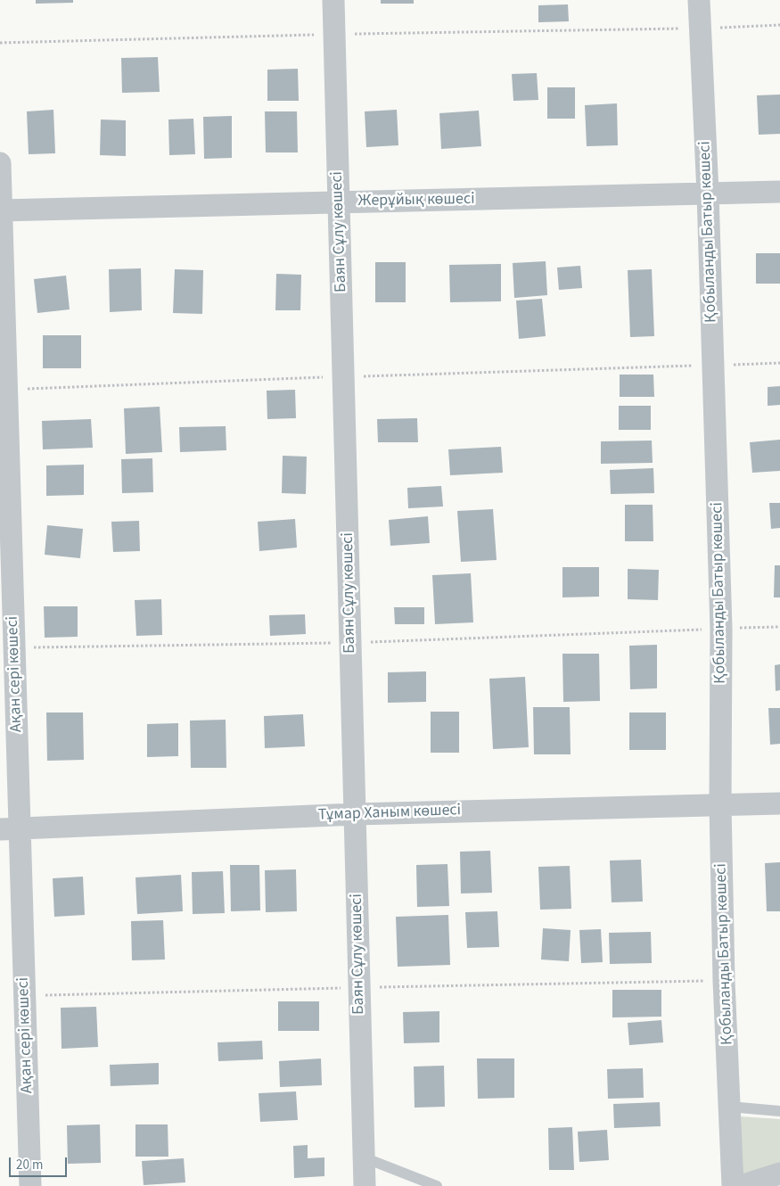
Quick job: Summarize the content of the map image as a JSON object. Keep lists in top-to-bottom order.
{
  "streets": {
    "street": [
      "Жерұйық көшесі",
      "Баян Сұлу көшесі",
      "Қобыланды Батыр көшесі",
      "Ақан сері көшесі",
      "Тұмар Ханым көшесі"
    ]
  },
  "crossings": [
    ["Жерұйық көшесі", "Баян Сұлу көшесі"],
    ["Жерұйық көшесі", "Қобыланды Батыр көшесі"],
    ["Жерұйық көшесі", "Ақан сері көшесі"],
    ["Баян Сұлу көшесі", "Тұмар Ханым көшесі"],
    ["Қобыланды Батыр көшесі", "Тұмар Ханым көшесі"],
    ["Ақан сері көшесі", "Тұмар Ханым көшесі"]
  ],
  "scale_bar": "20 m"
}
